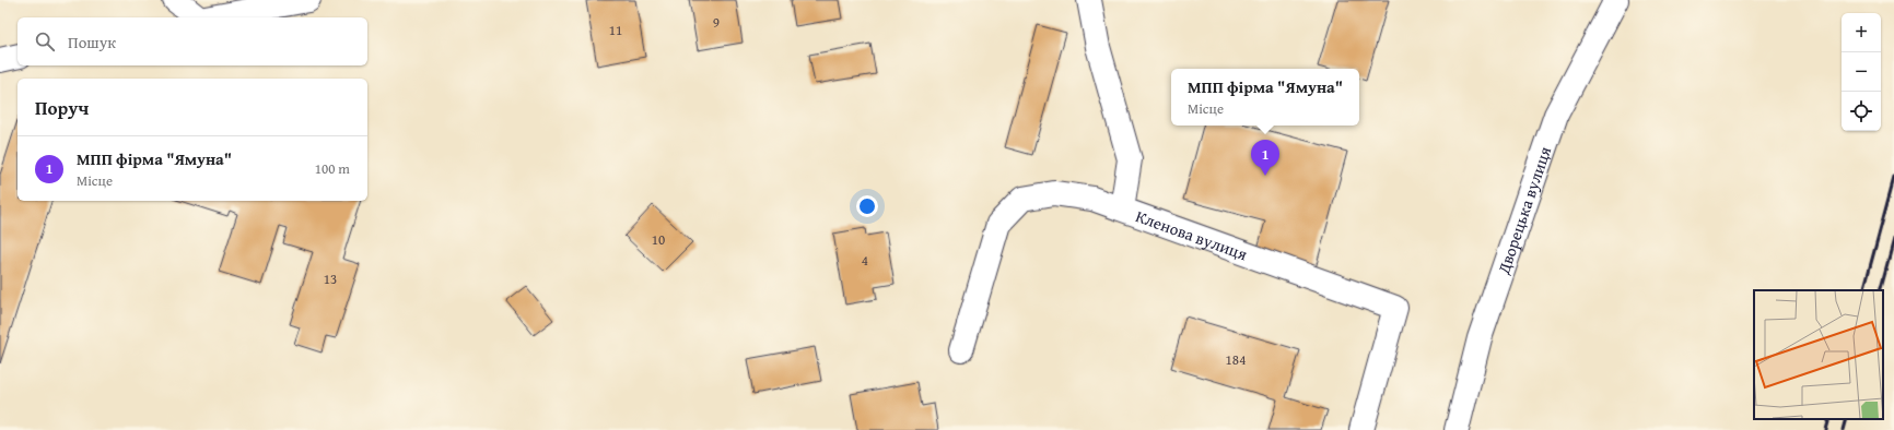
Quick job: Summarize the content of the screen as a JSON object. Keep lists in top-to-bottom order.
{
  "streets": {
    "street": ["Дворецька вулиця", "Кленова вулиця"]
  },
  "house_numbers": [
    "9",
    "11",
    "10",
    "4",
    "13",
    "184"
  ],
  "page": {
    "map_buttons": ["+", "−"],
    "search": "Пошук",
    "popup": ["МПП фірма \"Ямуна\"", "Місце"],
    "heading": "Поруч",
    "list": [
      {
        "mark": "1",
        "name": "МПП фірма \"Ямуна\"",
        "note": "Місце",
        "value": "100 m"
      }
    ],
    "pins": "1"
  }
}
